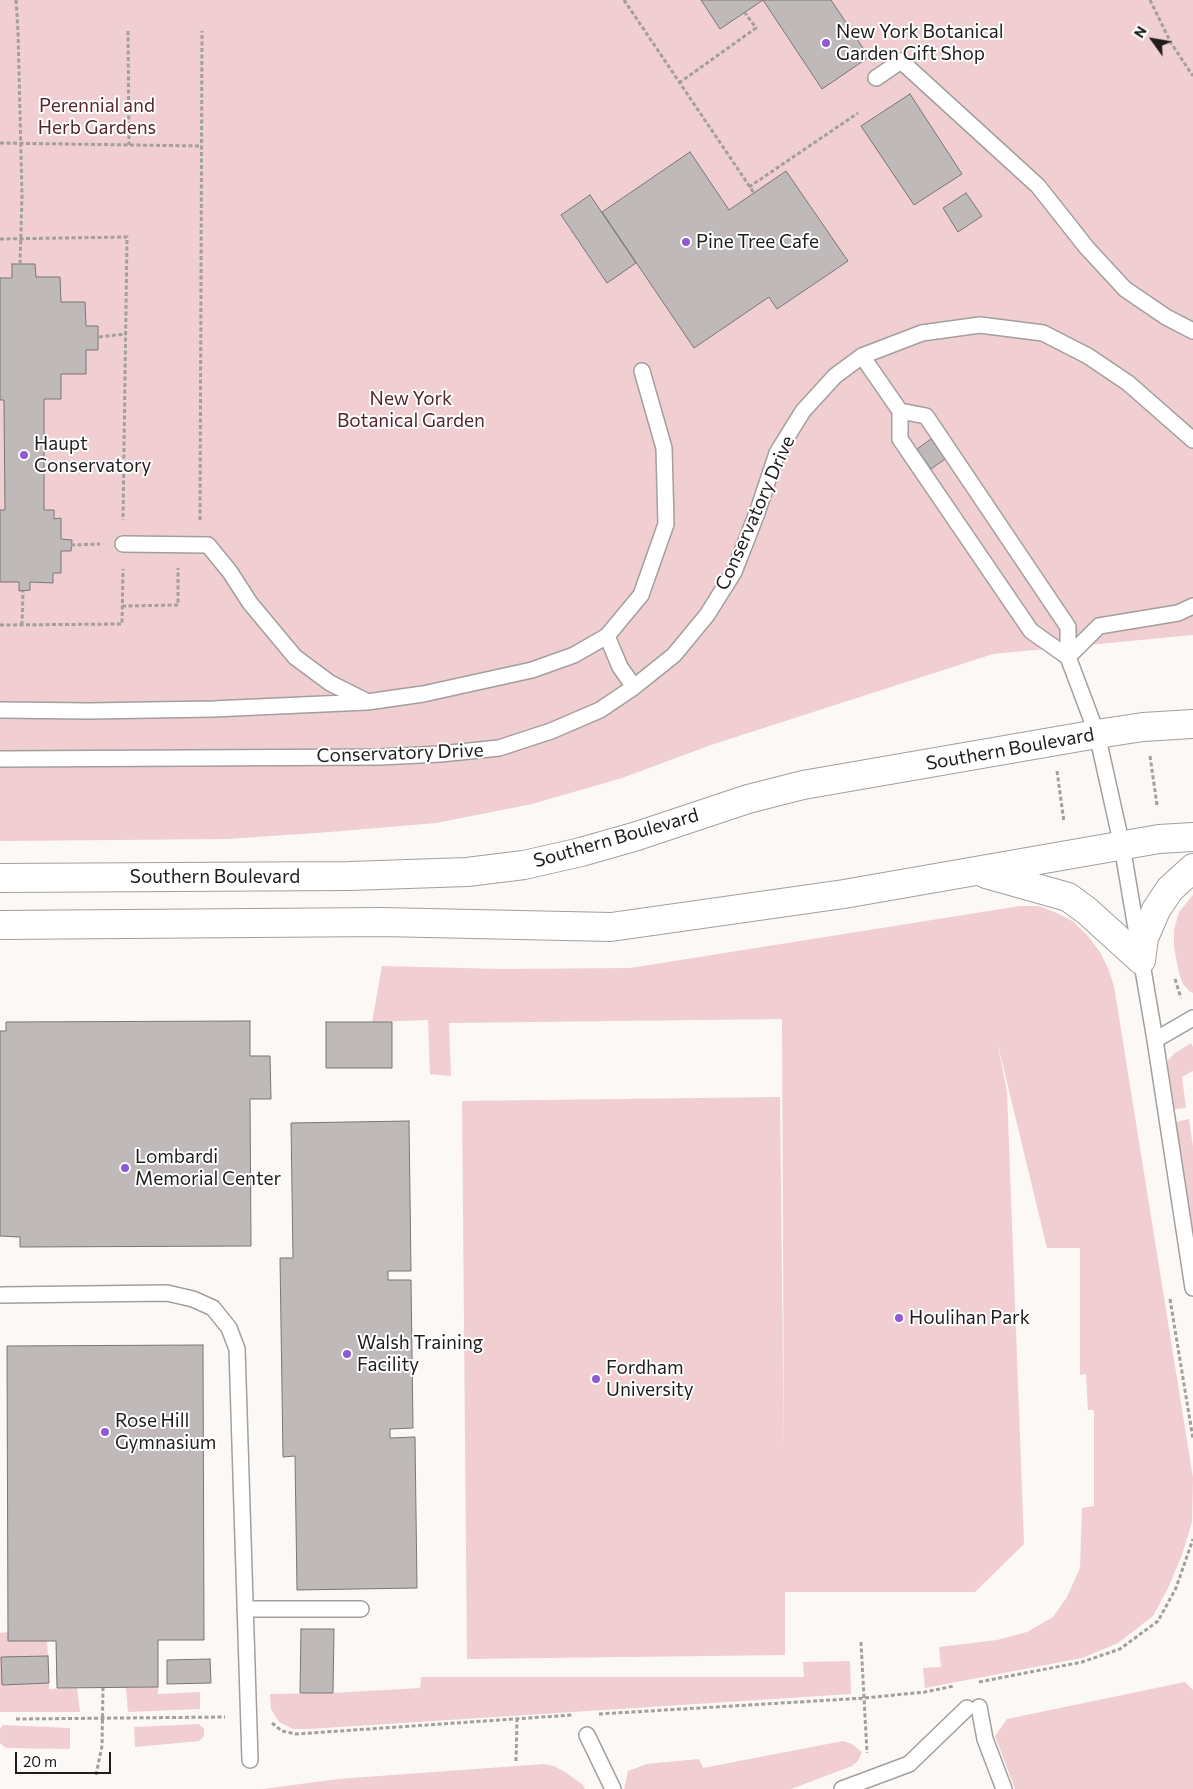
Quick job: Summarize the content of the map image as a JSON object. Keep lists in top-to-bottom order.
{
  "streets": {
    "main road": ["Southern Boulevard"],
    "lane": ["Conservatory Drive"]
  },
  "parks": ["Perennial and Herb Gardens", "New York Botanical Garden"],
  "places": [
    "New York Botanical Garden Gift Shop",
    "Pine Tree Cafe",
    "Haupt Conservatory",
    "Lombardi Memorial Center",
    "Houlihan Park",
    "Walsh Training Facility",
    "Fordham University",
    "Rose Hill Gymnasium"
  ],
  "scale_bar": "20 m",
  "north": "top left"
}
